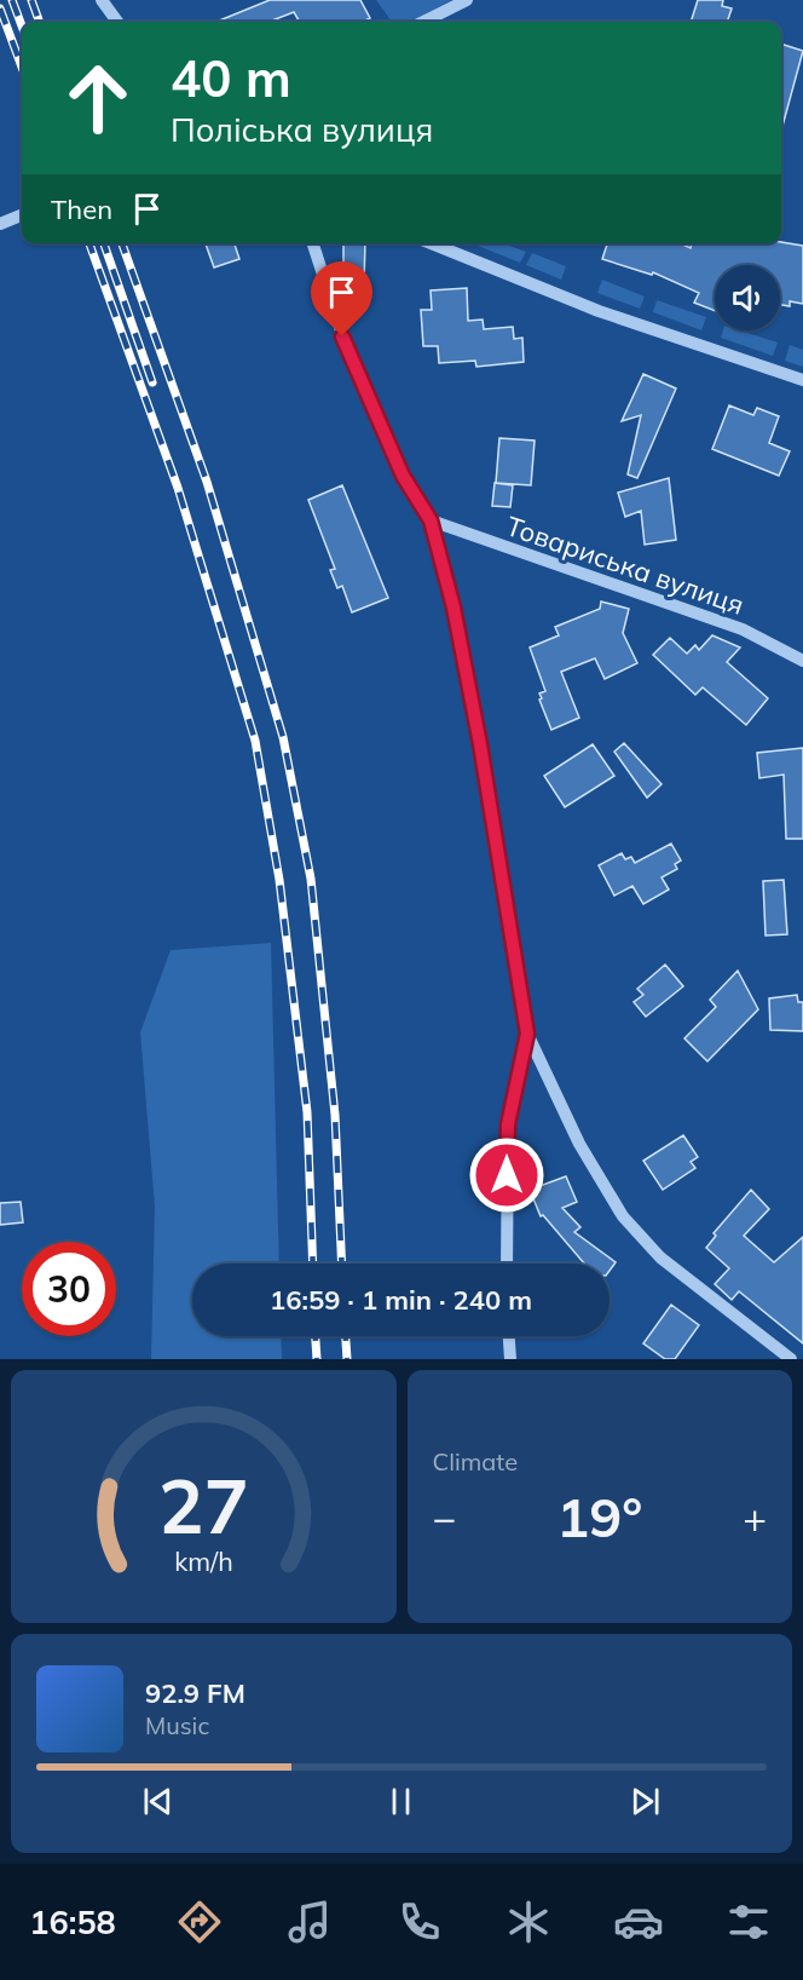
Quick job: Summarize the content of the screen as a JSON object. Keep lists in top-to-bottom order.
{
  "streets": {
    "street": ["Товариська вулиця"]
  },
  "page": {
    "turn": ["40 m", "Поліська вулиця"],
    "then": "Then",
    "limit": "30",
    "trip": "16:59 · 1 min · 240 m",
    "tile": "Climate",
    "heat": ["−", "19°", "+"],
    "song": ["92.9 FM", "Music"],
    "tabs": "16:58",
    "gauge": ["27", "km/h"]
  }
}
